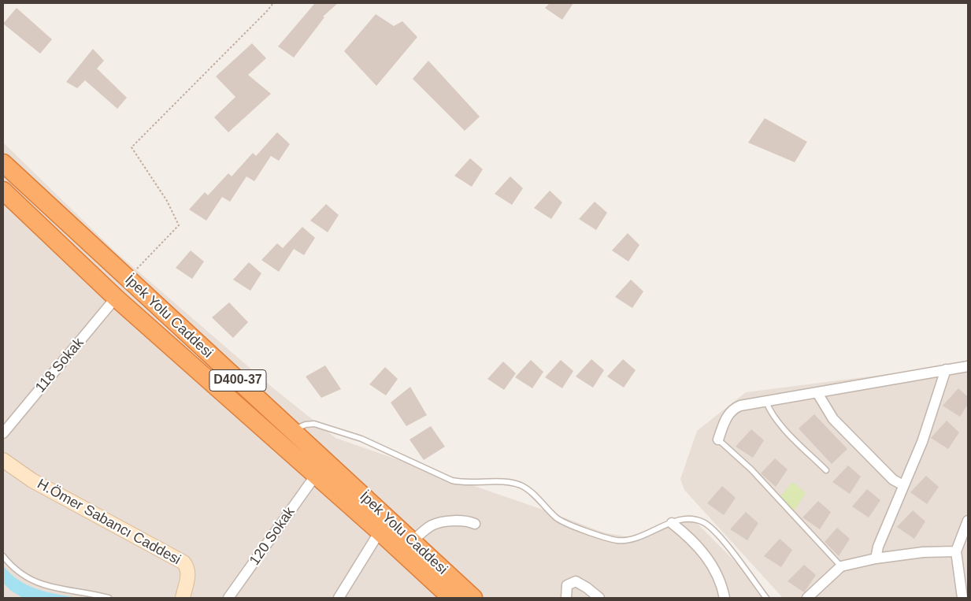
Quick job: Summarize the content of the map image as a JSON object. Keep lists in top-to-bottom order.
{
  "streets": {
    "highway": ["İpek Yolu Caddesi", "D400-37"],
    "street": ["118 Sokak", "H.Ömer Sabancı Caddesi", "120 Sokak"]
  },
  "crossings": [
    ["İpek Yolu Caddesi", "118 Sokak"],
    ["İpek Yolu Caddesi", "120 Sokak"]
  ]
}
